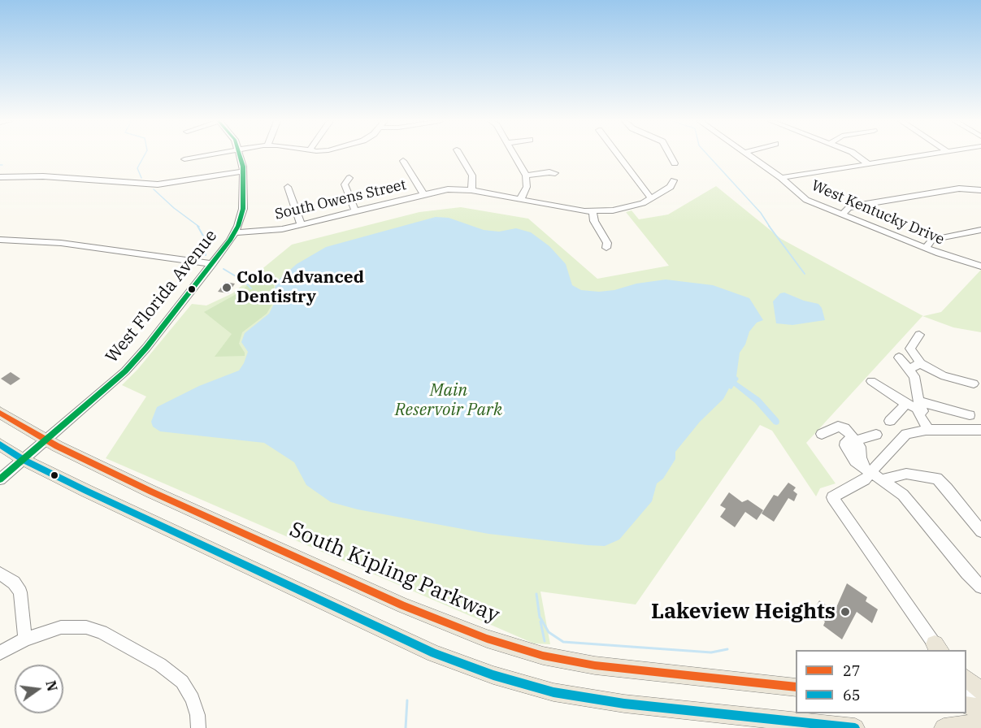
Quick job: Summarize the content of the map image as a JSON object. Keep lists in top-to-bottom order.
{
  "streets": {
    "main road": ["South Kipling Parkway"],
    "street": ["South Owens Street", "West Kentucky Drive", "West Florida Avenue"]
  },
  "crossings": [
    ["South Owens Street", "West Florida Avenue"],
    ["West Florida Avenue", "South Kipling Parkway"]
  ],
  "parks": ["Main Reservoir Park"],
  "places": ["Colo. Advanced Dentistry", "Lakeview Heights"],
  "lines": ["transit line 27", "transit line 65"],
  "legend": ["27", "65"],
  "north": "right"
}
